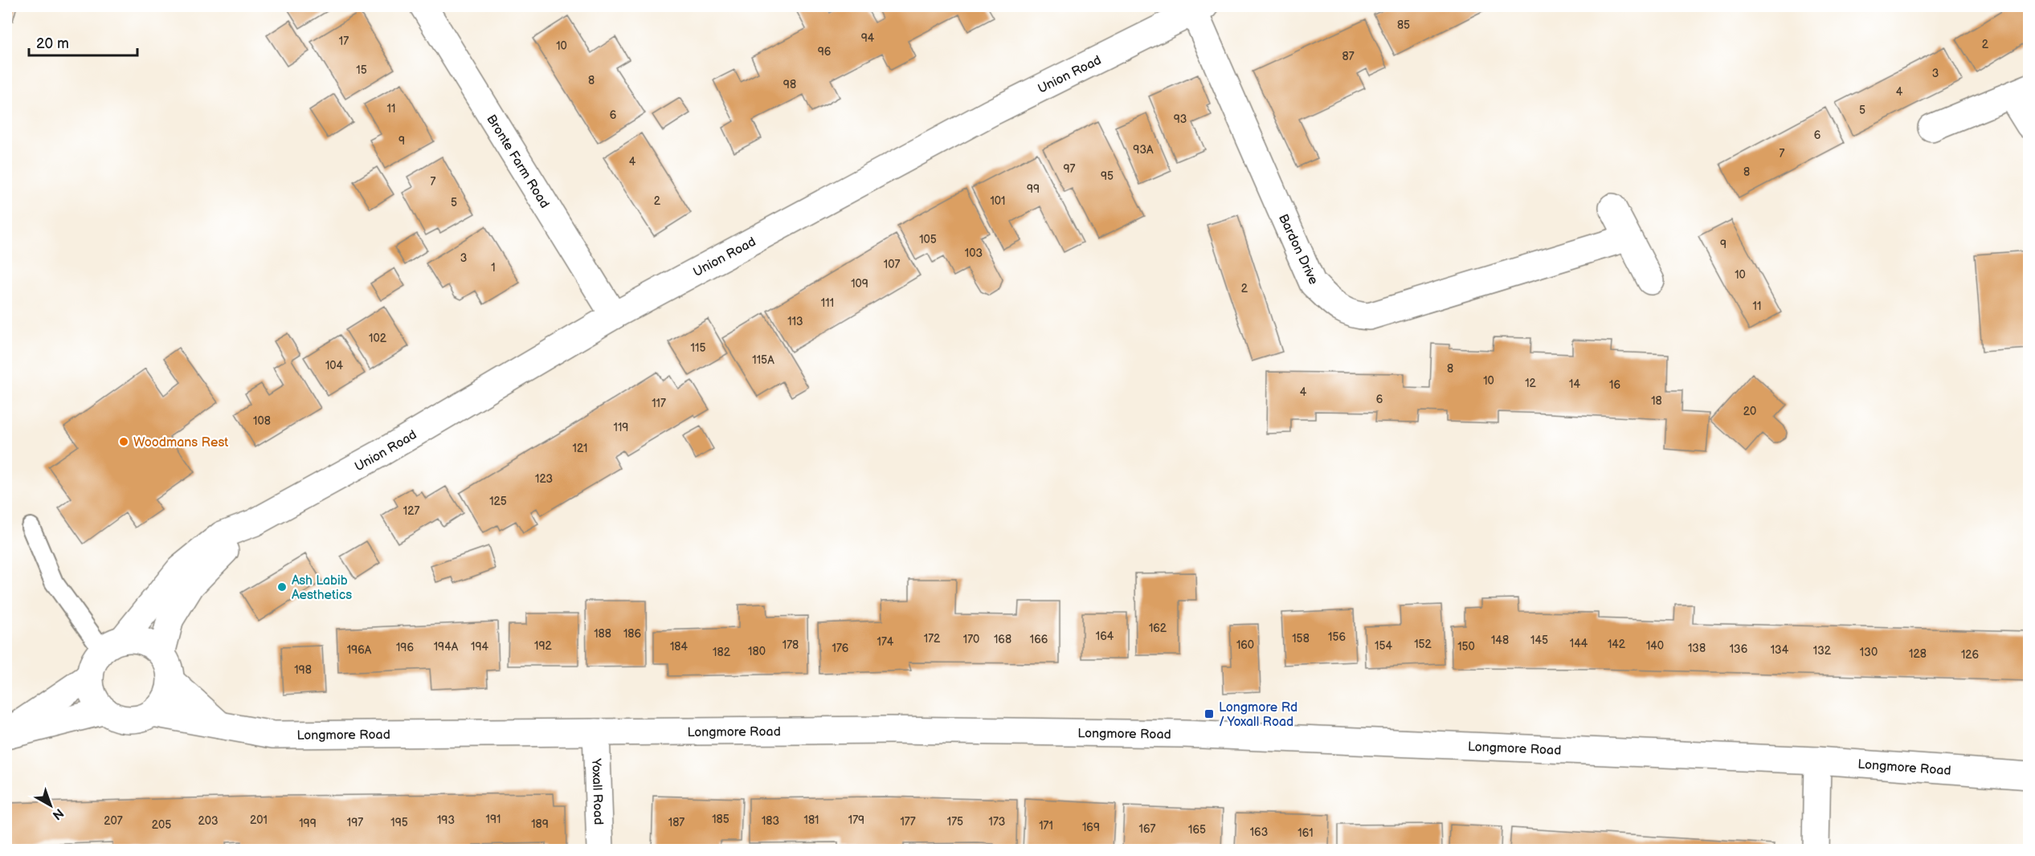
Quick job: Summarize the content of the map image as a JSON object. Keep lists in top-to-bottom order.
{
  "streets": {
    "street": [
      "Union Road",
      "Bronte Farm Road",
      "Bardon Drive",
      "Longmore Road",
      "Yoxall Road"
    ]
  },
  "crossings": [
    ["Union Road", "Bronte Farm Road"],
    ["Union Road", "Bardon Drive"],
    ["Union Road", "Longmore Road"],
    ["Longmore Road", "Yoxall Road"]
  ],
  "places": {
    "other": ["Woodmans Rest", "Ash Labib Aesthetics"],
    "transit": ["Longmore Rd / Yoxall Road"]
  },
  "house_numbers": [
    "85",
    "94",
    "17",
    "2",
    "10",
    "96",
    "87",
    "15",
    "3",
    "8",
    "98",
    "4",
    "11",
    "5",
    "6",
    "93",
    "6",
    "9",
    "93A",
    "7",
    "4",
    "97",
    "8",
    "95",
    "7",
    "99",
    "2",
    "101",
    "5",
    "105",
    "9",
    "103",
    "3",
    "107",
    "1",
    "10",
    "109",
    "2",
    "111",
    "11",
    "113",
    "102",
    "115",
    "115A",
    "104",
    "8",
    "10",
    "12",
    "14",
    "16",
    "4",
    "6",
    "18",
    "117",
    "20",
    "108",
    "119",
    "121",
    "123",
    "125",
    "127",
    "162",
    "188",
    "186",
    "164",
    "156",
    "172",
    "158",
    "170",
    "168",
    "166",
    "148",
    "145",
    "174",
    "144",
    "152",
    "142",
    "178",
    "160",
    "192",
    "154",
    "140",
    "194A",
    "194",
    "184",
    "150",
    "196",
    "176",
    "138",
    "136",
    "196A",
    "134",
    "132",
    "180",
    "182",
    "130",
    "128",
    "126",
    "198",
    "191",
    "185",
    "201",
    "193",
    "181",
    "179",
    "207",
    "203",
    "183",
    "177",
    "175",
    "173",
    "197",
    "195",
    "187",
    "199",
    "189",
    "205",
    "171",
    "169",
    "167",
    "165",
    "163",
    "161"
  ],
  "scale_bar": "20 m",
  "north": "bottom right"
}
